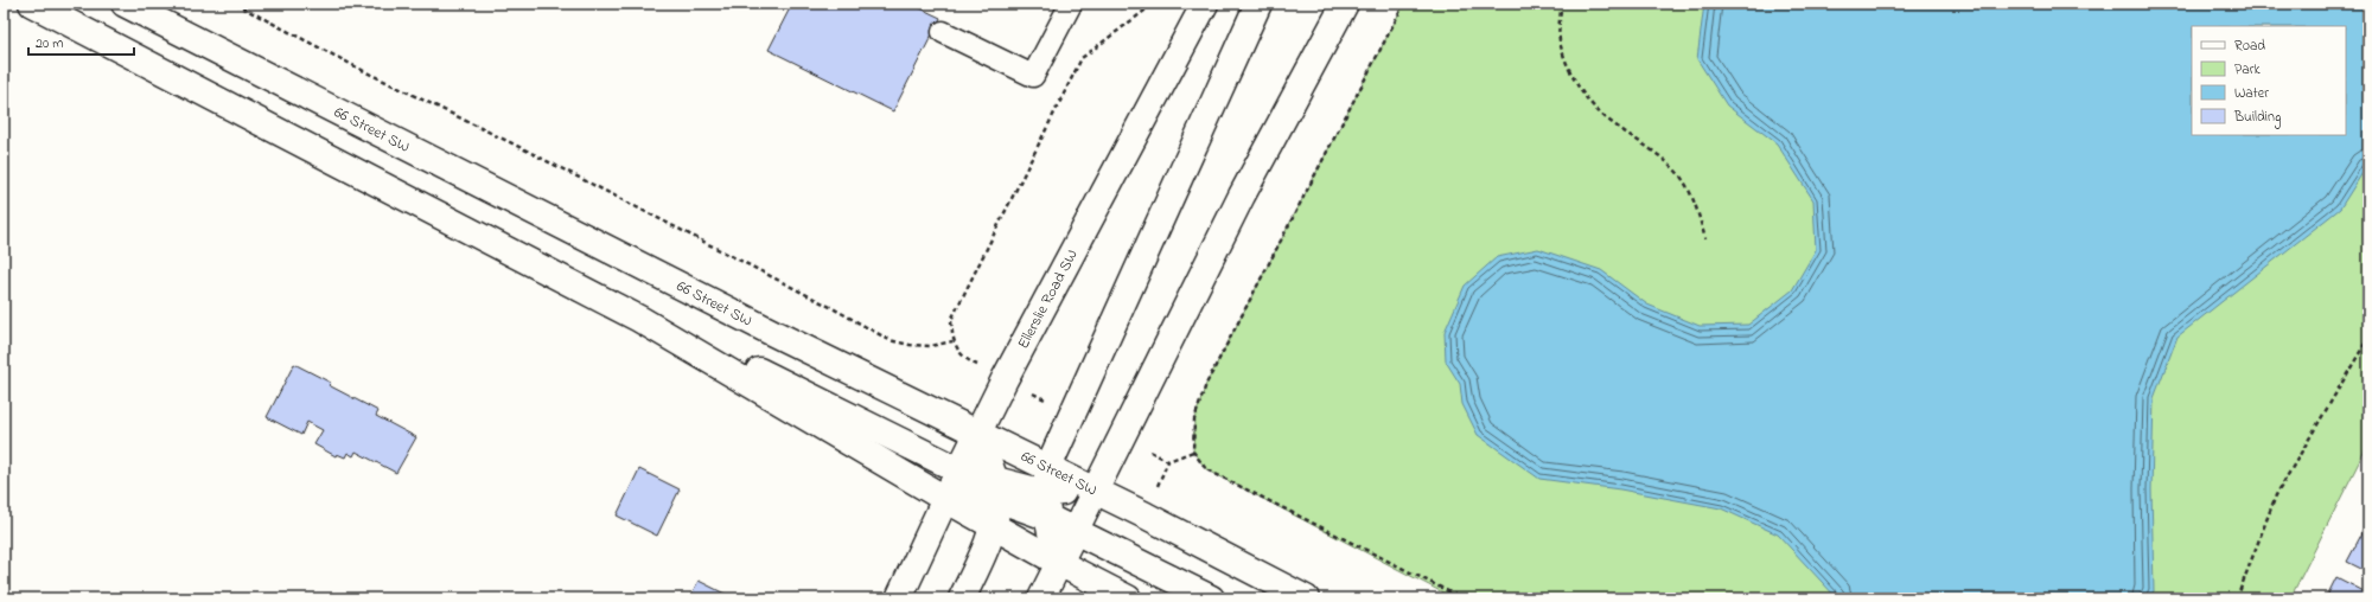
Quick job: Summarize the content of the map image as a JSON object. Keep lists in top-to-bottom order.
{
  "streets": {
    "main road": ["66 Street SW", "Ellerslie Road SW"]
  },
  "crossings": [
    ["66 Street SW", "Ellerslie Road SW"]
  ],
  "legend": [
    "Road",
    "Park",
    "Water",
    "Building"
  ],
  "scale_bar": "20 m"
}
